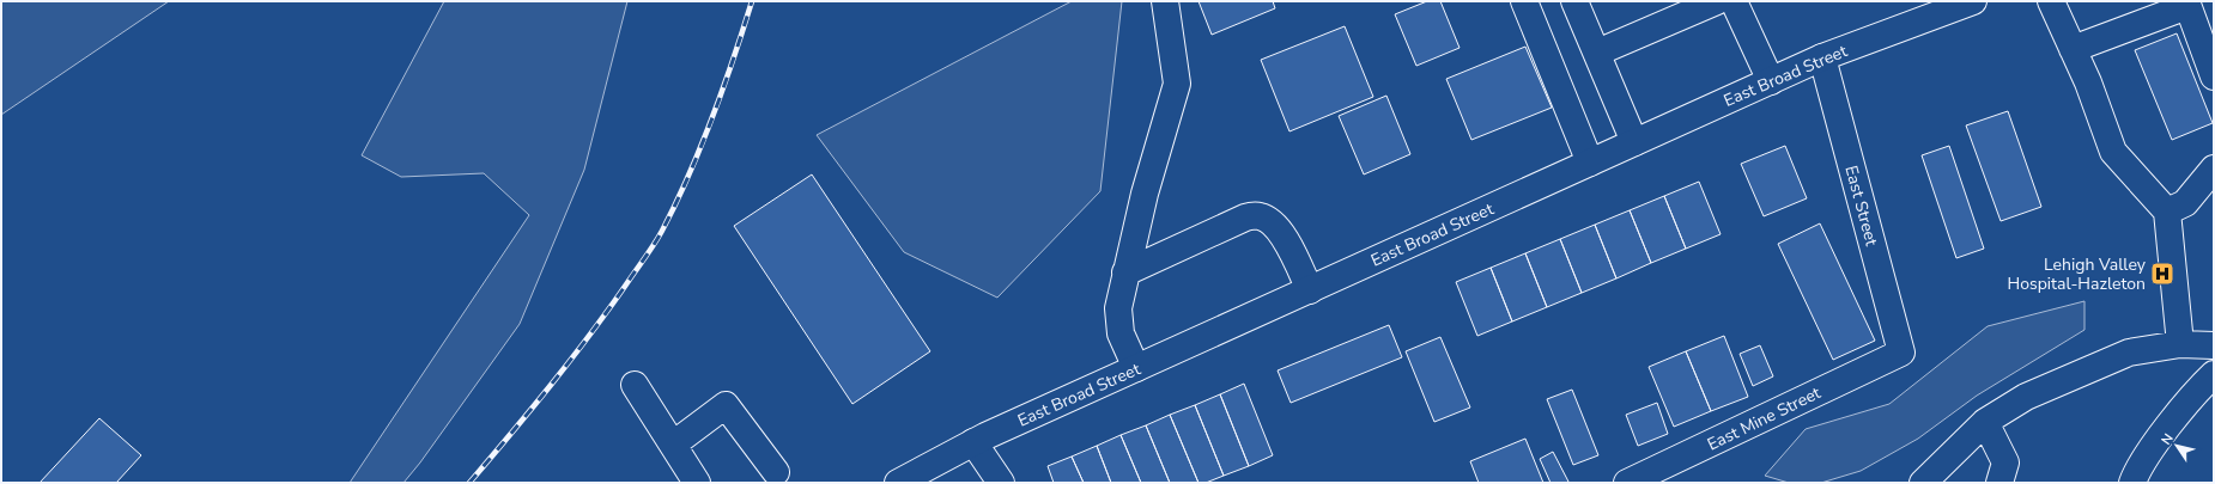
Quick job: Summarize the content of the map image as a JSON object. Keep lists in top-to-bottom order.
{
  "streets": {
    "main road": ["East Broad Street", "East Street", "East Mine Street"]
  },
  "crossings": [
    ["East Broad Street", "East Street"],
    ["East Street", "East Mine Street"]
  ],
  "places": {
    "hospital": ["Lehigh Valley Hospital-Hazleton"]
  },
  "north": "top left"
}
